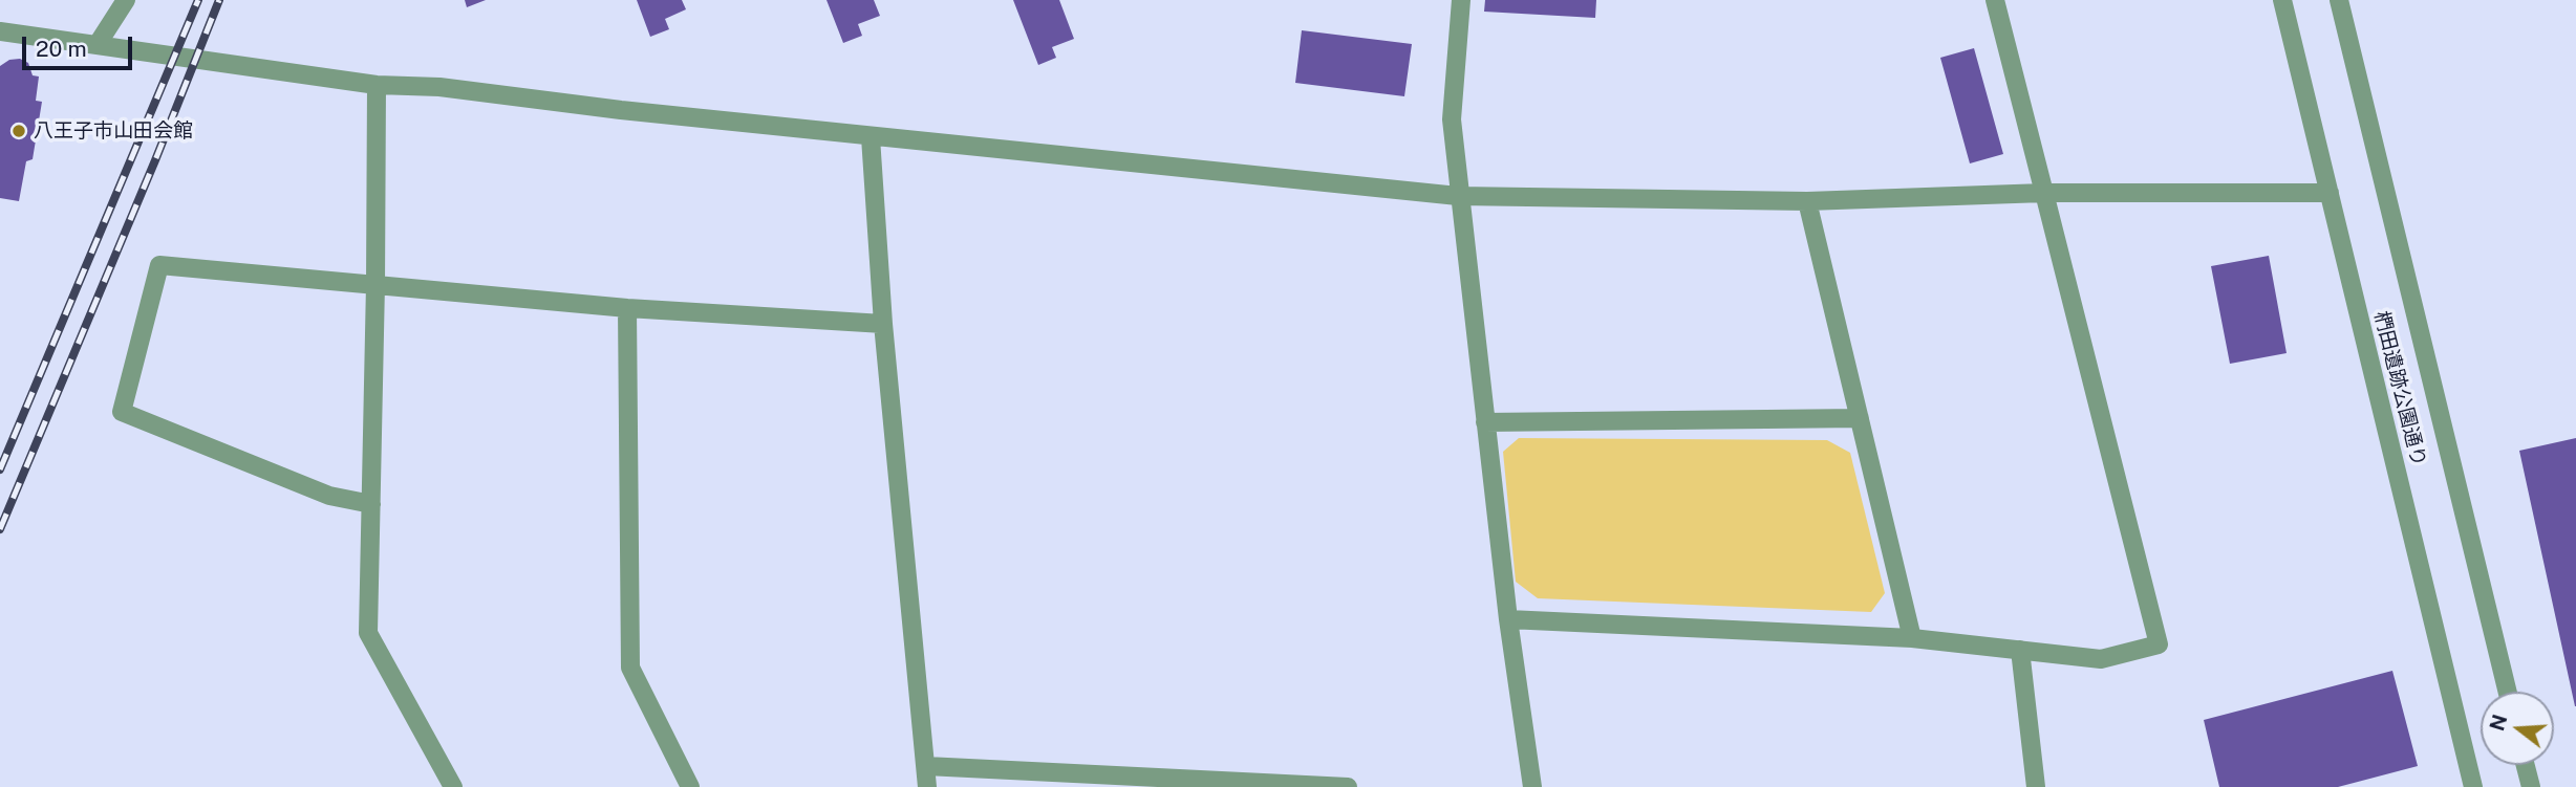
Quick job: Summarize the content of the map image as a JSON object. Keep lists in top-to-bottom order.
{
  "streets": {
    "street": ["椚田遺跡公園通り"]
  },
  "places": ["八王子市山田会館"],
  "scale_bar": "20 m",
  "north": "left"
}
